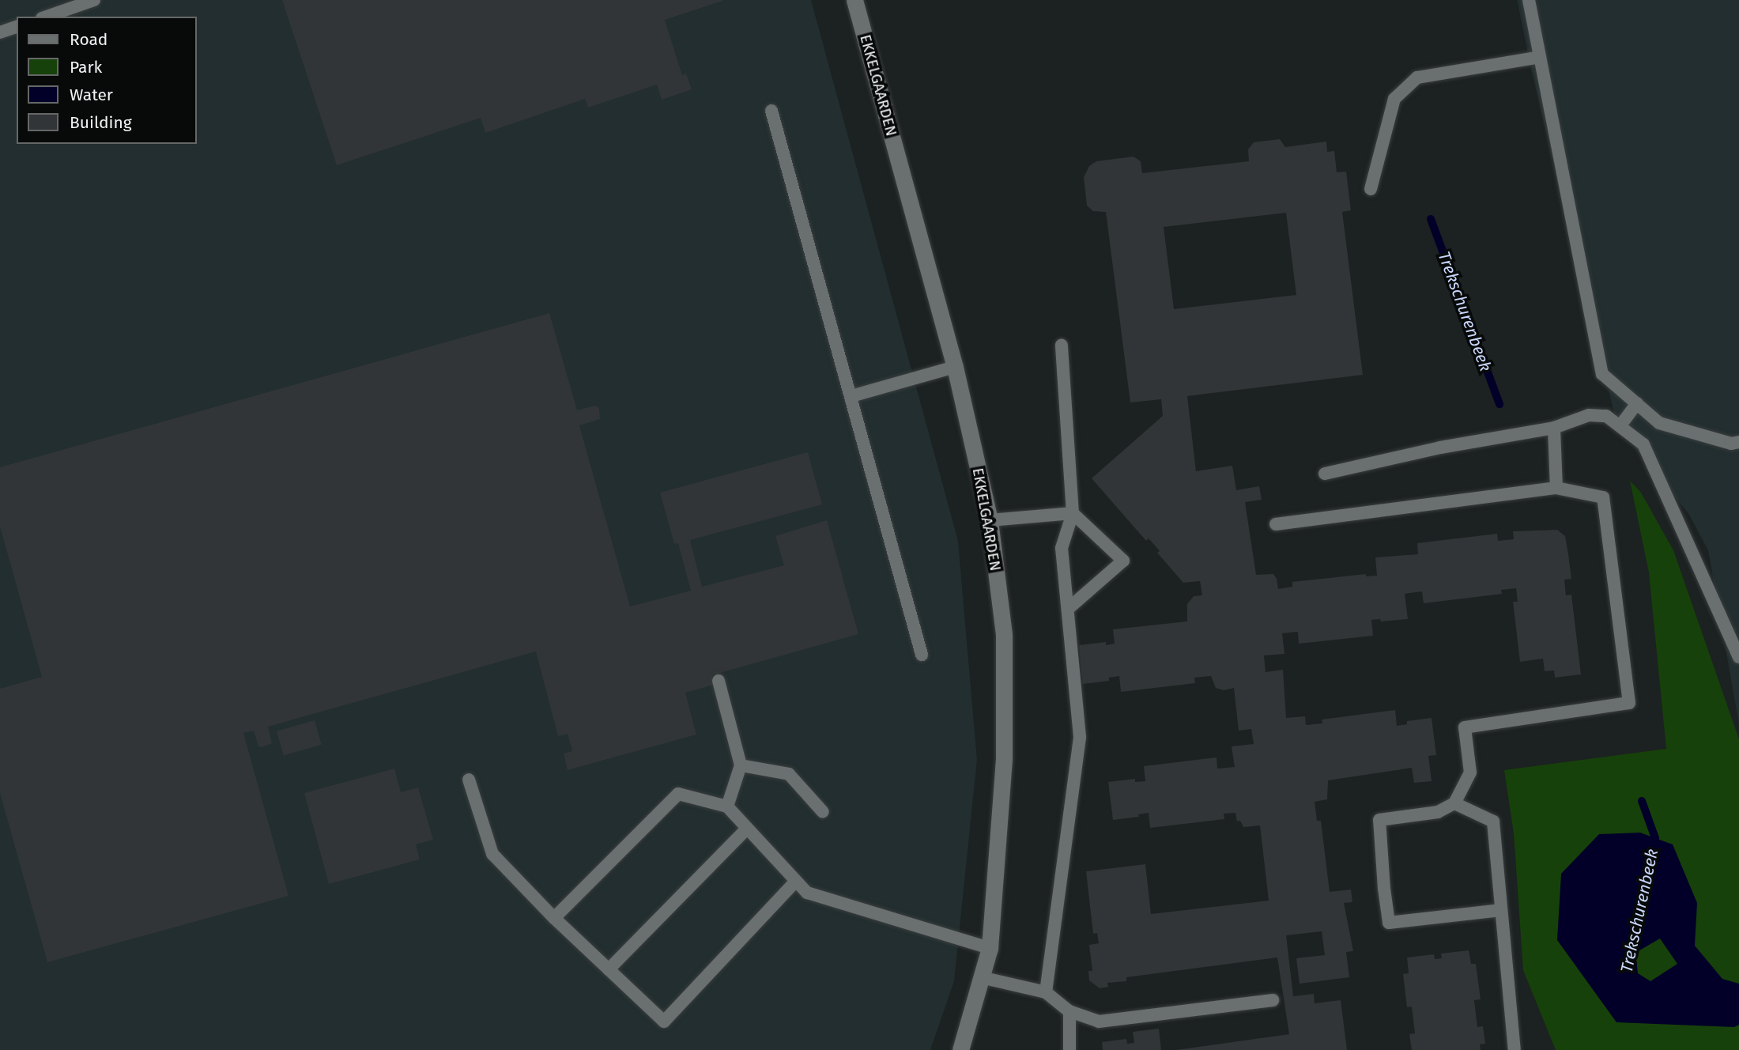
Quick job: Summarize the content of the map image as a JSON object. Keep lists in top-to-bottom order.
{
  "streets": {
    "street": ["EKKELGAARDEN"]
  },
  "water": ["Trekschurenbeek"],
  "legend": [
    "Road",
    "Park",
    "Water",
    "Building"
  ]
}
